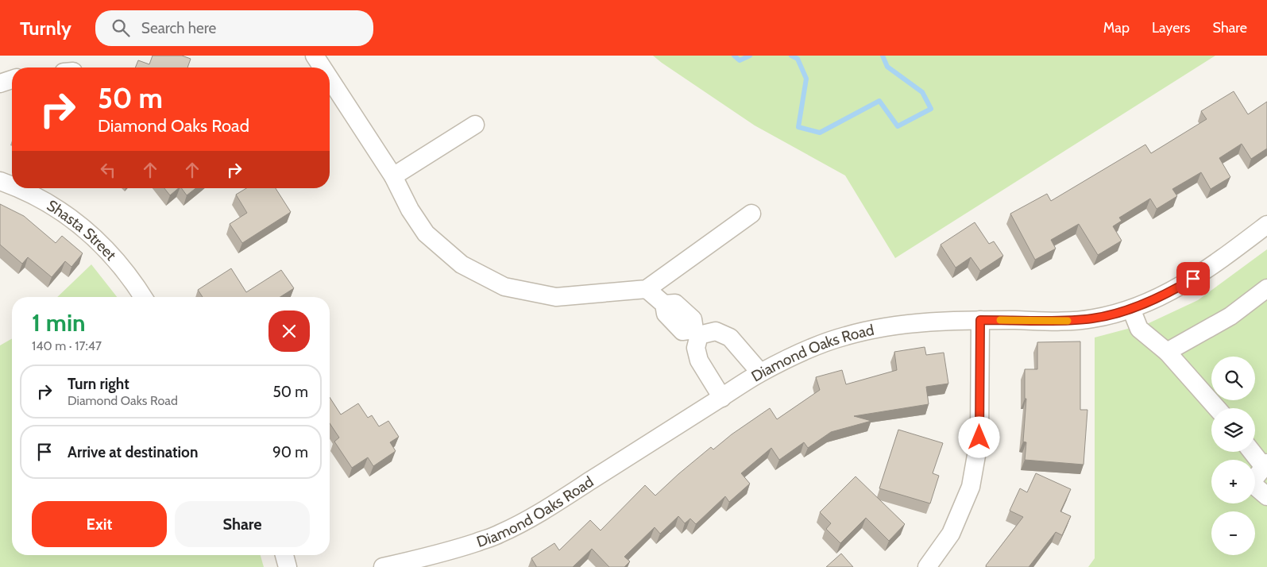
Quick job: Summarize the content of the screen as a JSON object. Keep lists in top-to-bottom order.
{
  "streets": {
    "street": ["Shasta Street", "Diamond Oaks Road"]
  },
  "page": {
    "header": "Turnly",
    "search": "Search here",
    "nav": ["Map", "Layers", "Share"],
    "turn": ["50 m", "Diamond Oaks Road"],
    "heading": ["1 min", "140 m · 17:47"],
    "map_buttons": ["+", "−"],
    "list": [
      {
        "name": "Turn right",
        "note": "Diamond Oaks Road",
        "value": "50 m"
      },
      {
        "name": "Arrive at destination",
        "value": "90 m"
      }
    ],
    "buttons": ["Exit", "Share"]
  }
}
